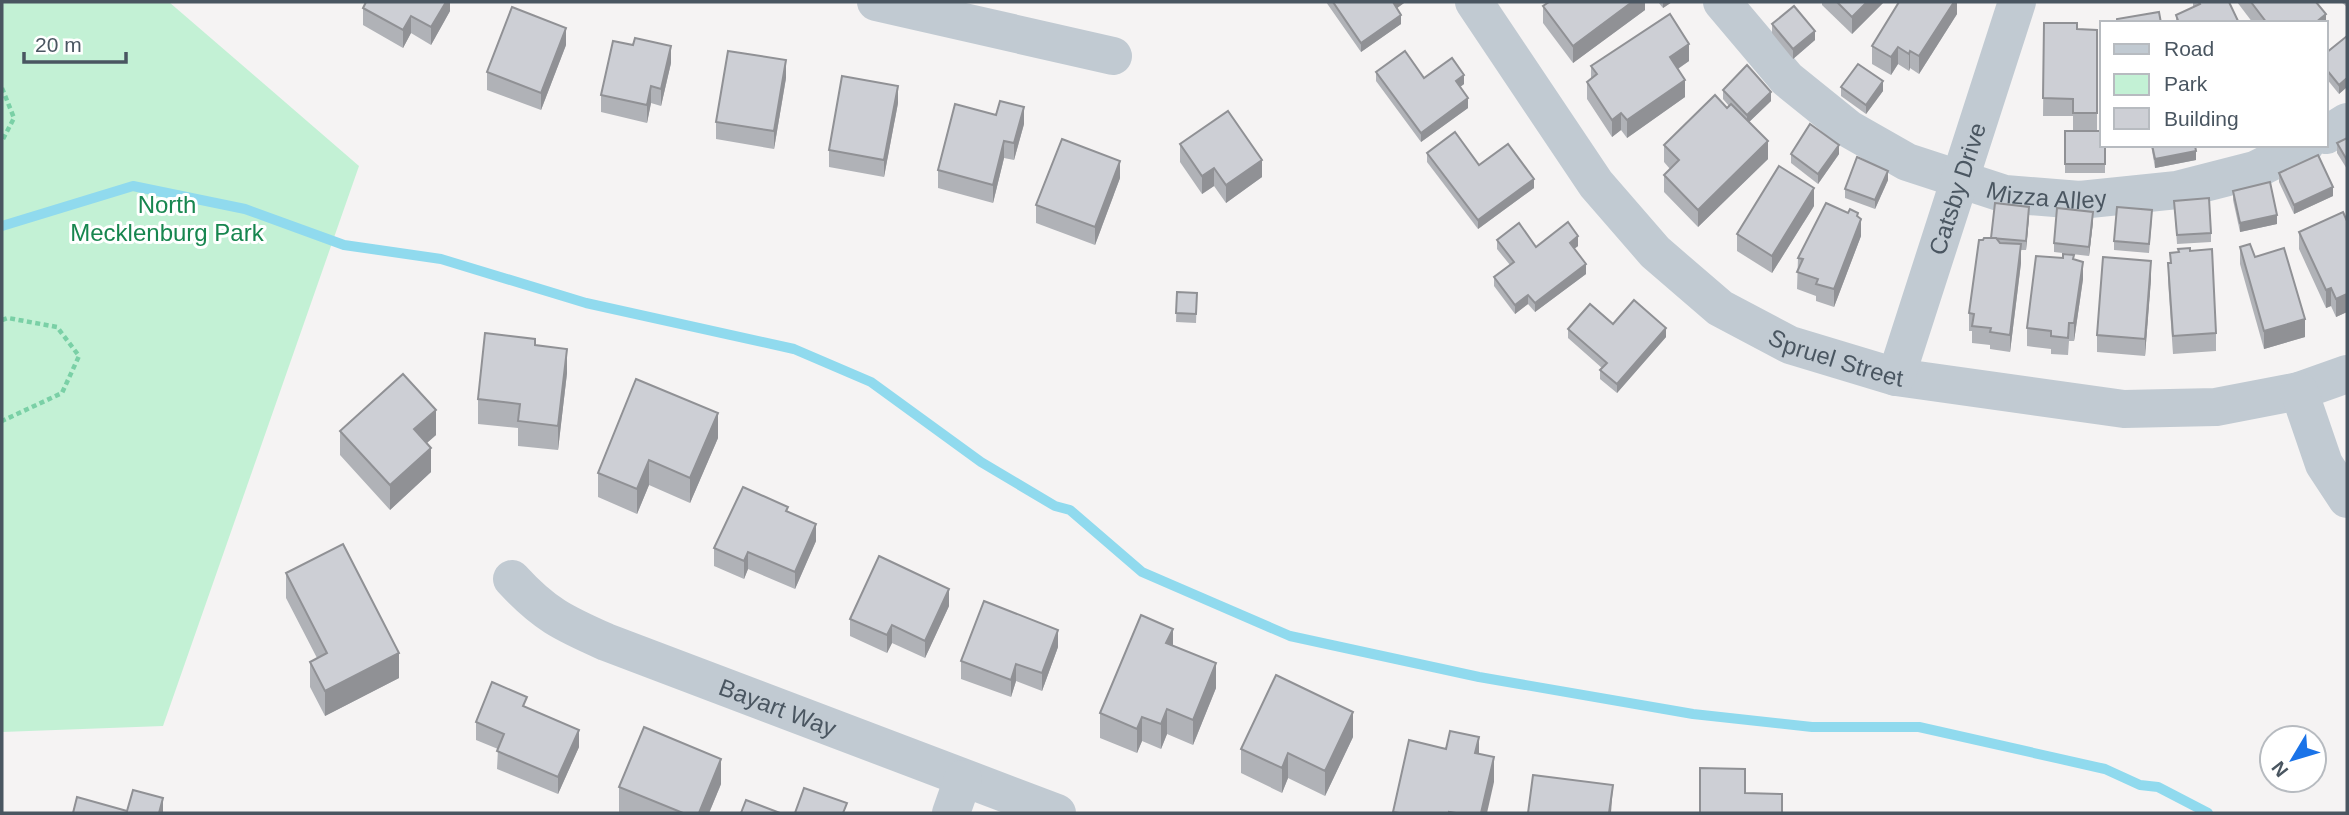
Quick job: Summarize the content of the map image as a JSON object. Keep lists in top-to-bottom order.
{
  "streets": {
    "street": [
      "Catsby Drive",
      "Mizza Alley",
      "Spruel Street",
      "Bayart Way"
    ]
  },
  "crossings": [
    ["Catsby Drive", "Mizza Alley"],
    ["Catsby Drive", "Spruel Street"]
  ],
  "parks": ["North Mecklenburg Park"],
  "legend": ["Road", "Park", "Building"],
  "scale_bar": "20 m",
  "north": "bottom left"
}
